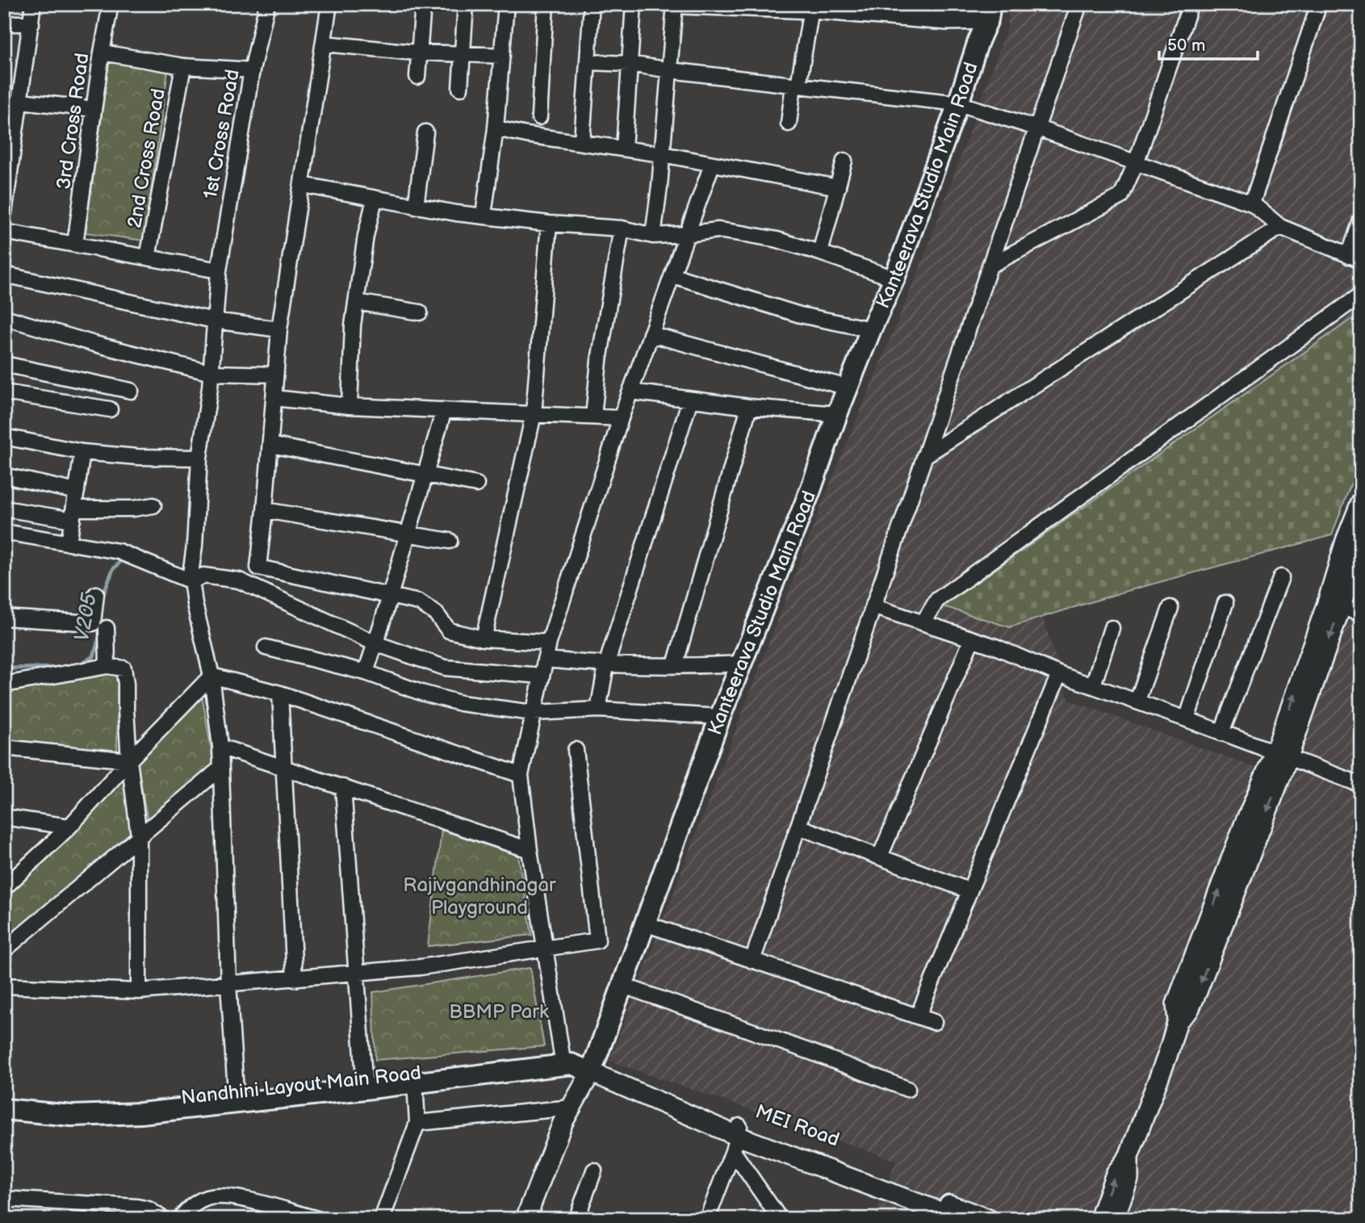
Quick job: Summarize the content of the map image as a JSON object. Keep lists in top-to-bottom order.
{
  "streets": {
    "main road": ["Kanteerava Studio Main Road", "Nandhini Layout Main Road"],
    "street": [
      "3rd Cross Road",
      "1st Cross Road",
      "2nd Cross Road",
      "MEI Road"
    ]
  },
  "crossings": [
    ["Kanteerava Studio Main Road", "Nandhini Layout Main Road"],
    ["Kanteerava Studio Main Road", "MEI Road"],
    ["Nandhini Layout Main Road", "MEI Road"]
  ],
  "water": ["V205"],
  "parks": ["Rajivgandhinagar Playground", "BBMP Park"],
  "scale_bar": "50 m"
}
